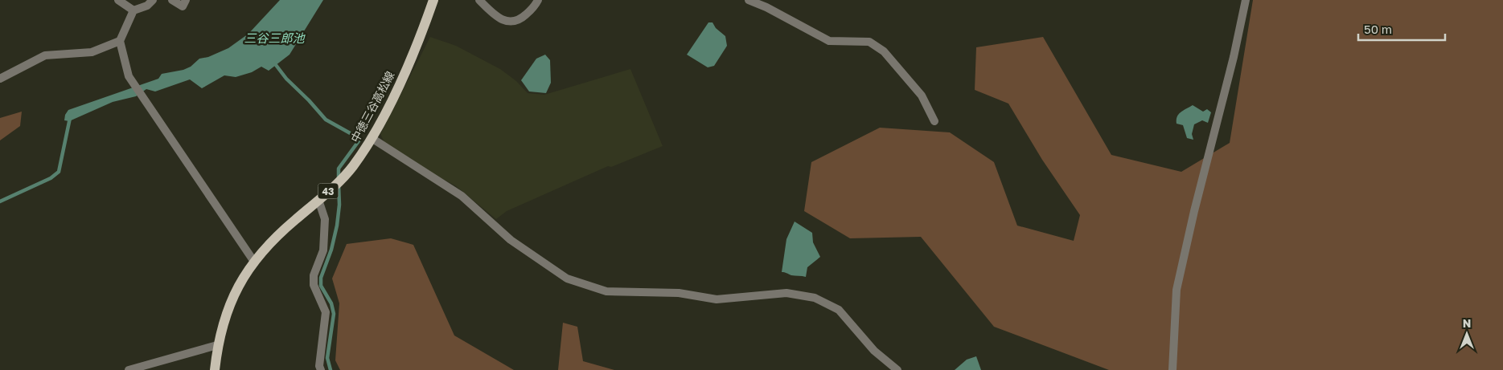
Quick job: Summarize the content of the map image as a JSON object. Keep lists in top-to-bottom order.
{
  "streets": {
    "main road": ["中徳三谷高松線", "43"]
  },
  "water": ["三谷三郎池"],
  "scale_bar": "50 m",
  "north": "top"
}
